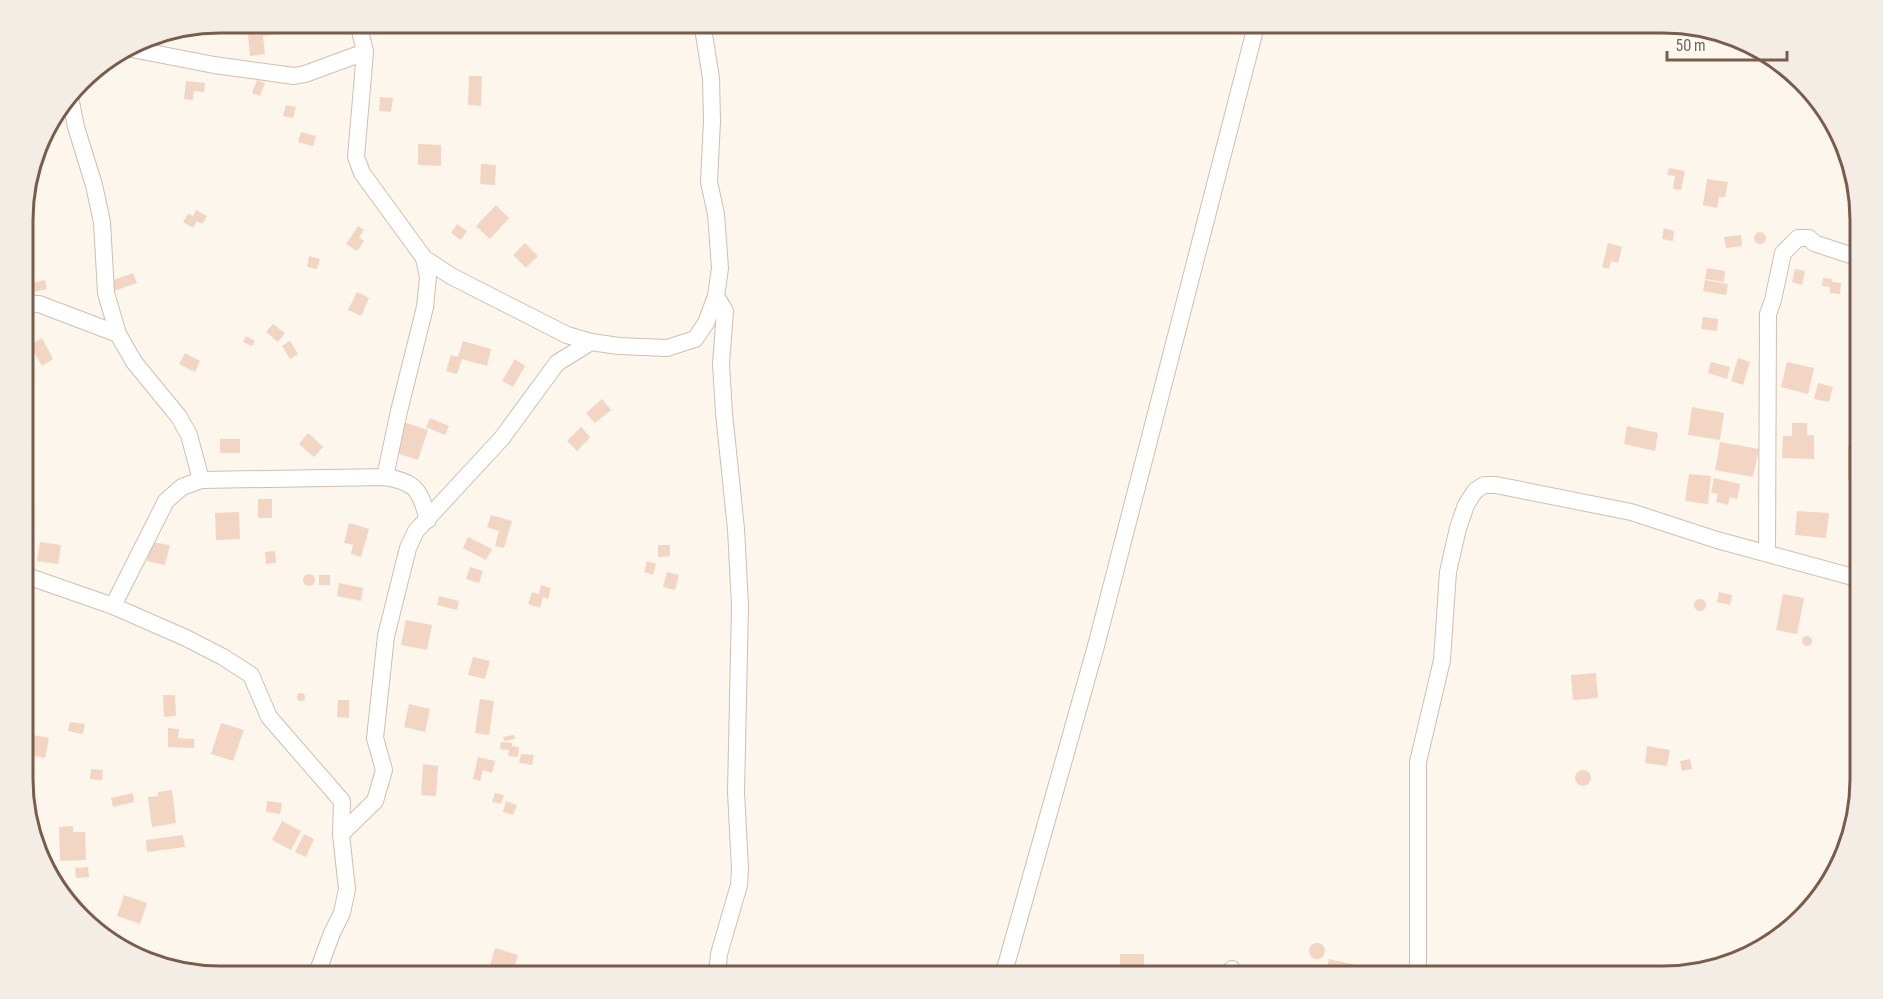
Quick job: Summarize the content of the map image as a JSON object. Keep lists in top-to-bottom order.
{
  "scale_bar": "50 m"
}
